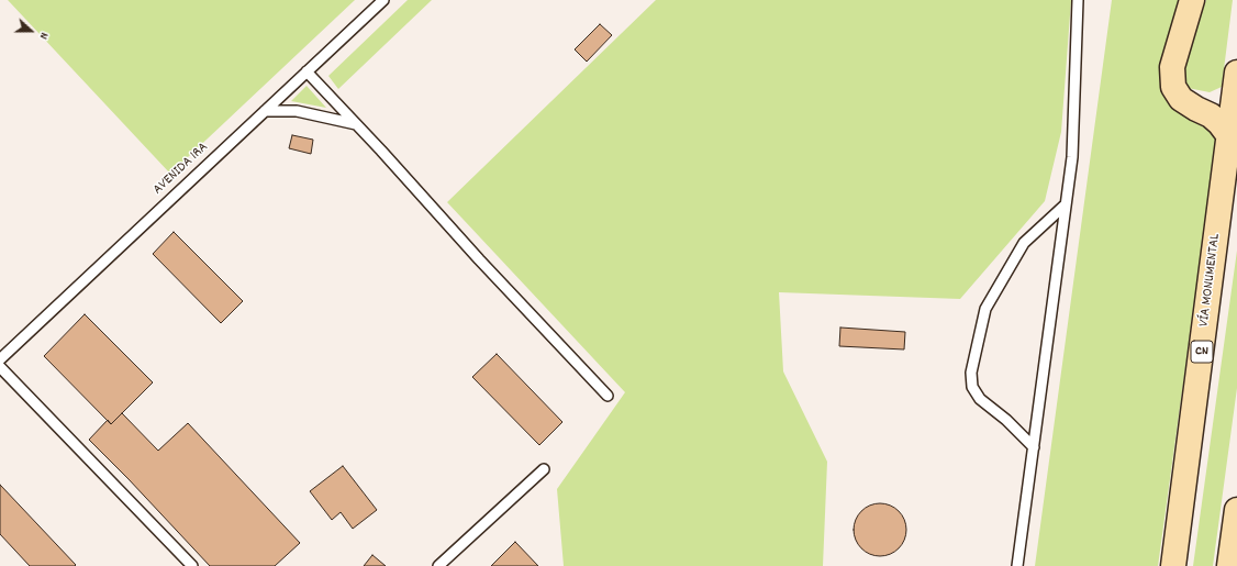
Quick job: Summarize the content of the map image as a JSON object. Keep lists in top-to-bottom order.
{
  "streets": {
    "highway": ["VÍA MONUMENTAL", "CN"],
    "lane": ["AVENIDA 1RA"]
  },
  "north": "right"
}
